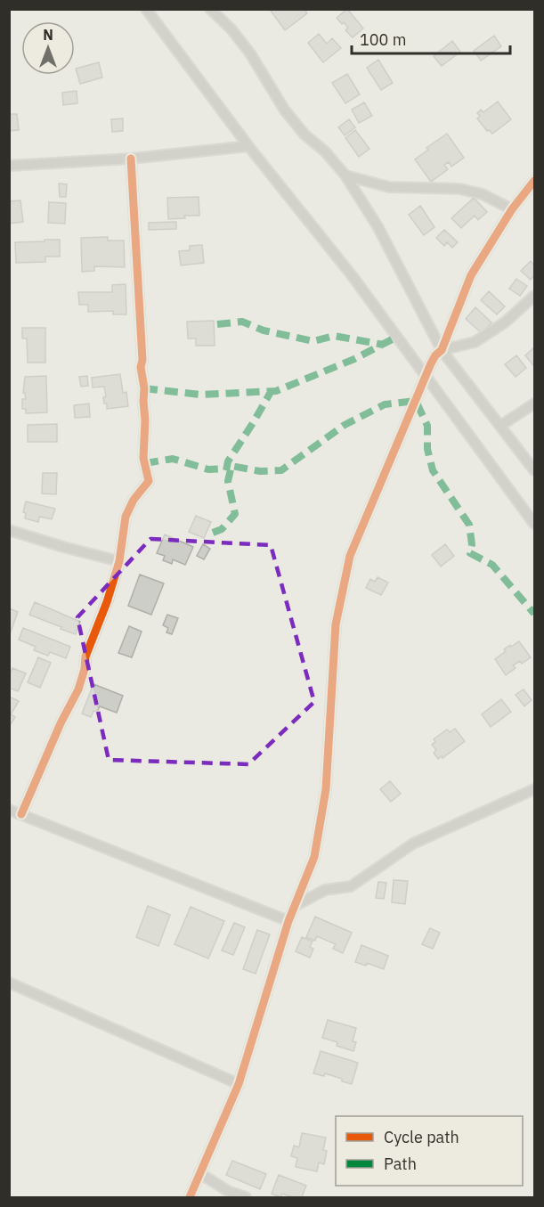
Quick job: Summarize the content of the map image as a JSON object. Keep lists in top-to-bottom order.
{
  "legend": ["Cycle path", "Path"],
  "scale_bar": "100 m",
  "north": "top"
}
